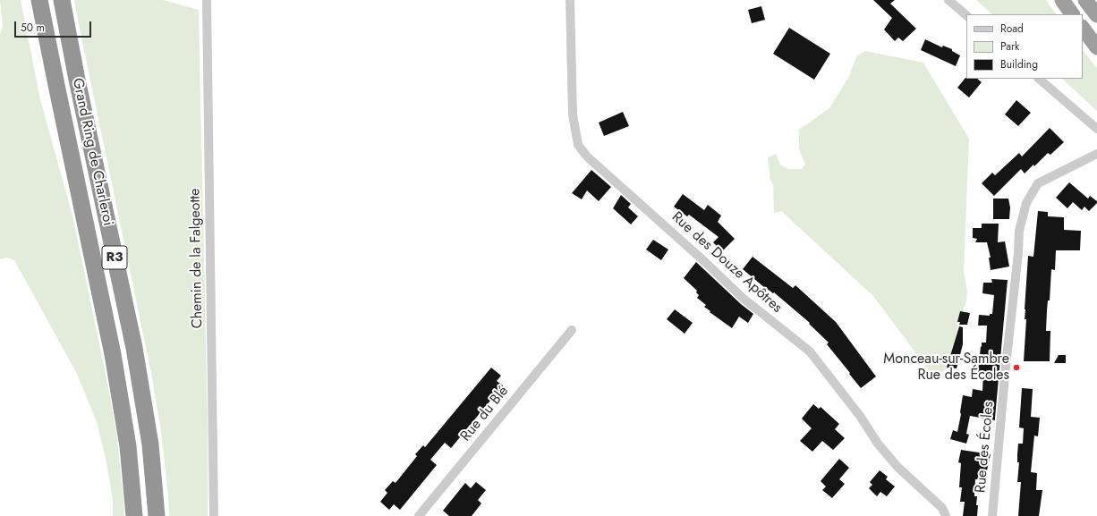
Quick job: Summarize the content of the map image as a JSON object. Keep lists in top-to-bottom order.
{
  "streets": {
    "highway": ["Grand Ring de Charleroi", "R3"],
    "street": [
      "Chemin de la Falgeotte",
      "Rue des Douze Apôtres",
      "Rue du Blé",
      "Rue des Écoles"
    ]
  },
  "places": ["Monceau-sur-Sambre Rue des Écoles"],
  "legend": ["Road", "Park", "Building"],
  "scale_bar": "50 m"
}
